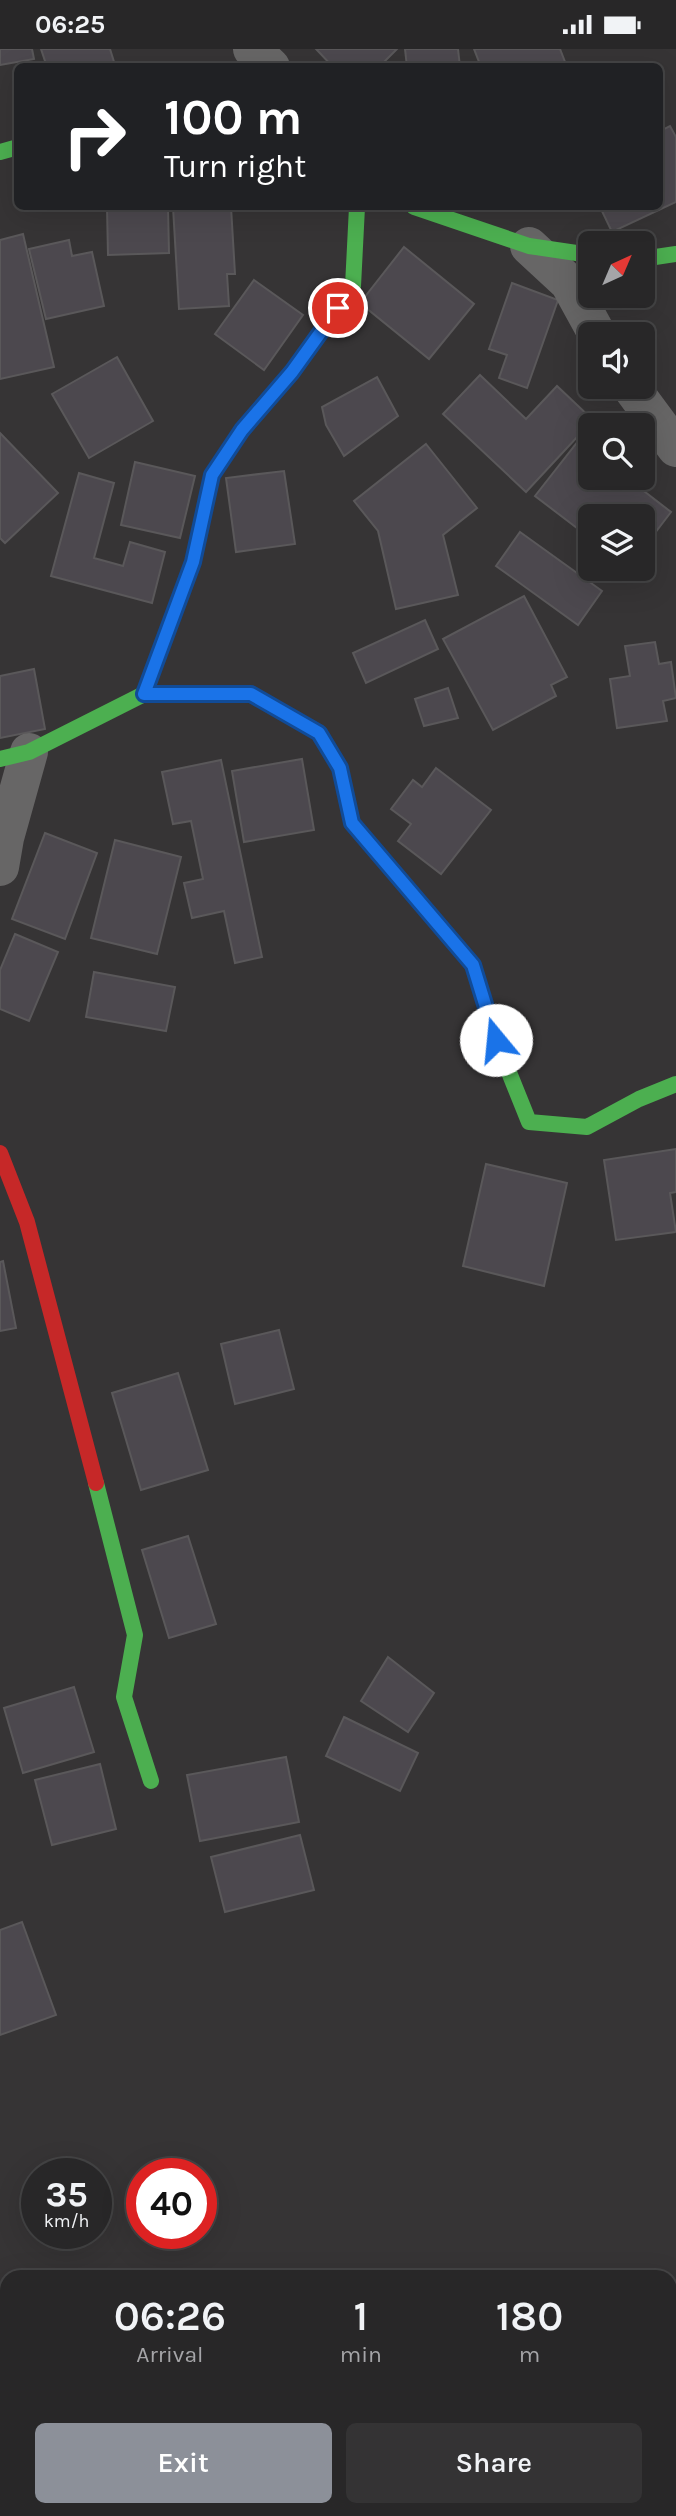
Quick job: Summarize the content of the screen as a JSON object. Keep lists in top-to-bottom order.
{
  "north": "top right",
  "page": {
    "status": "06:25",
    "turn": ["100 m", "Turn right"],
    "speed": "35 km/h",
    "limit": "40",
    "eta": [
      "06:26",
      "Arrival",
      "1",
      "min",
      "180",
      "m"
    ],
    "buttons": ["Exit", "Share"]
  }
}
